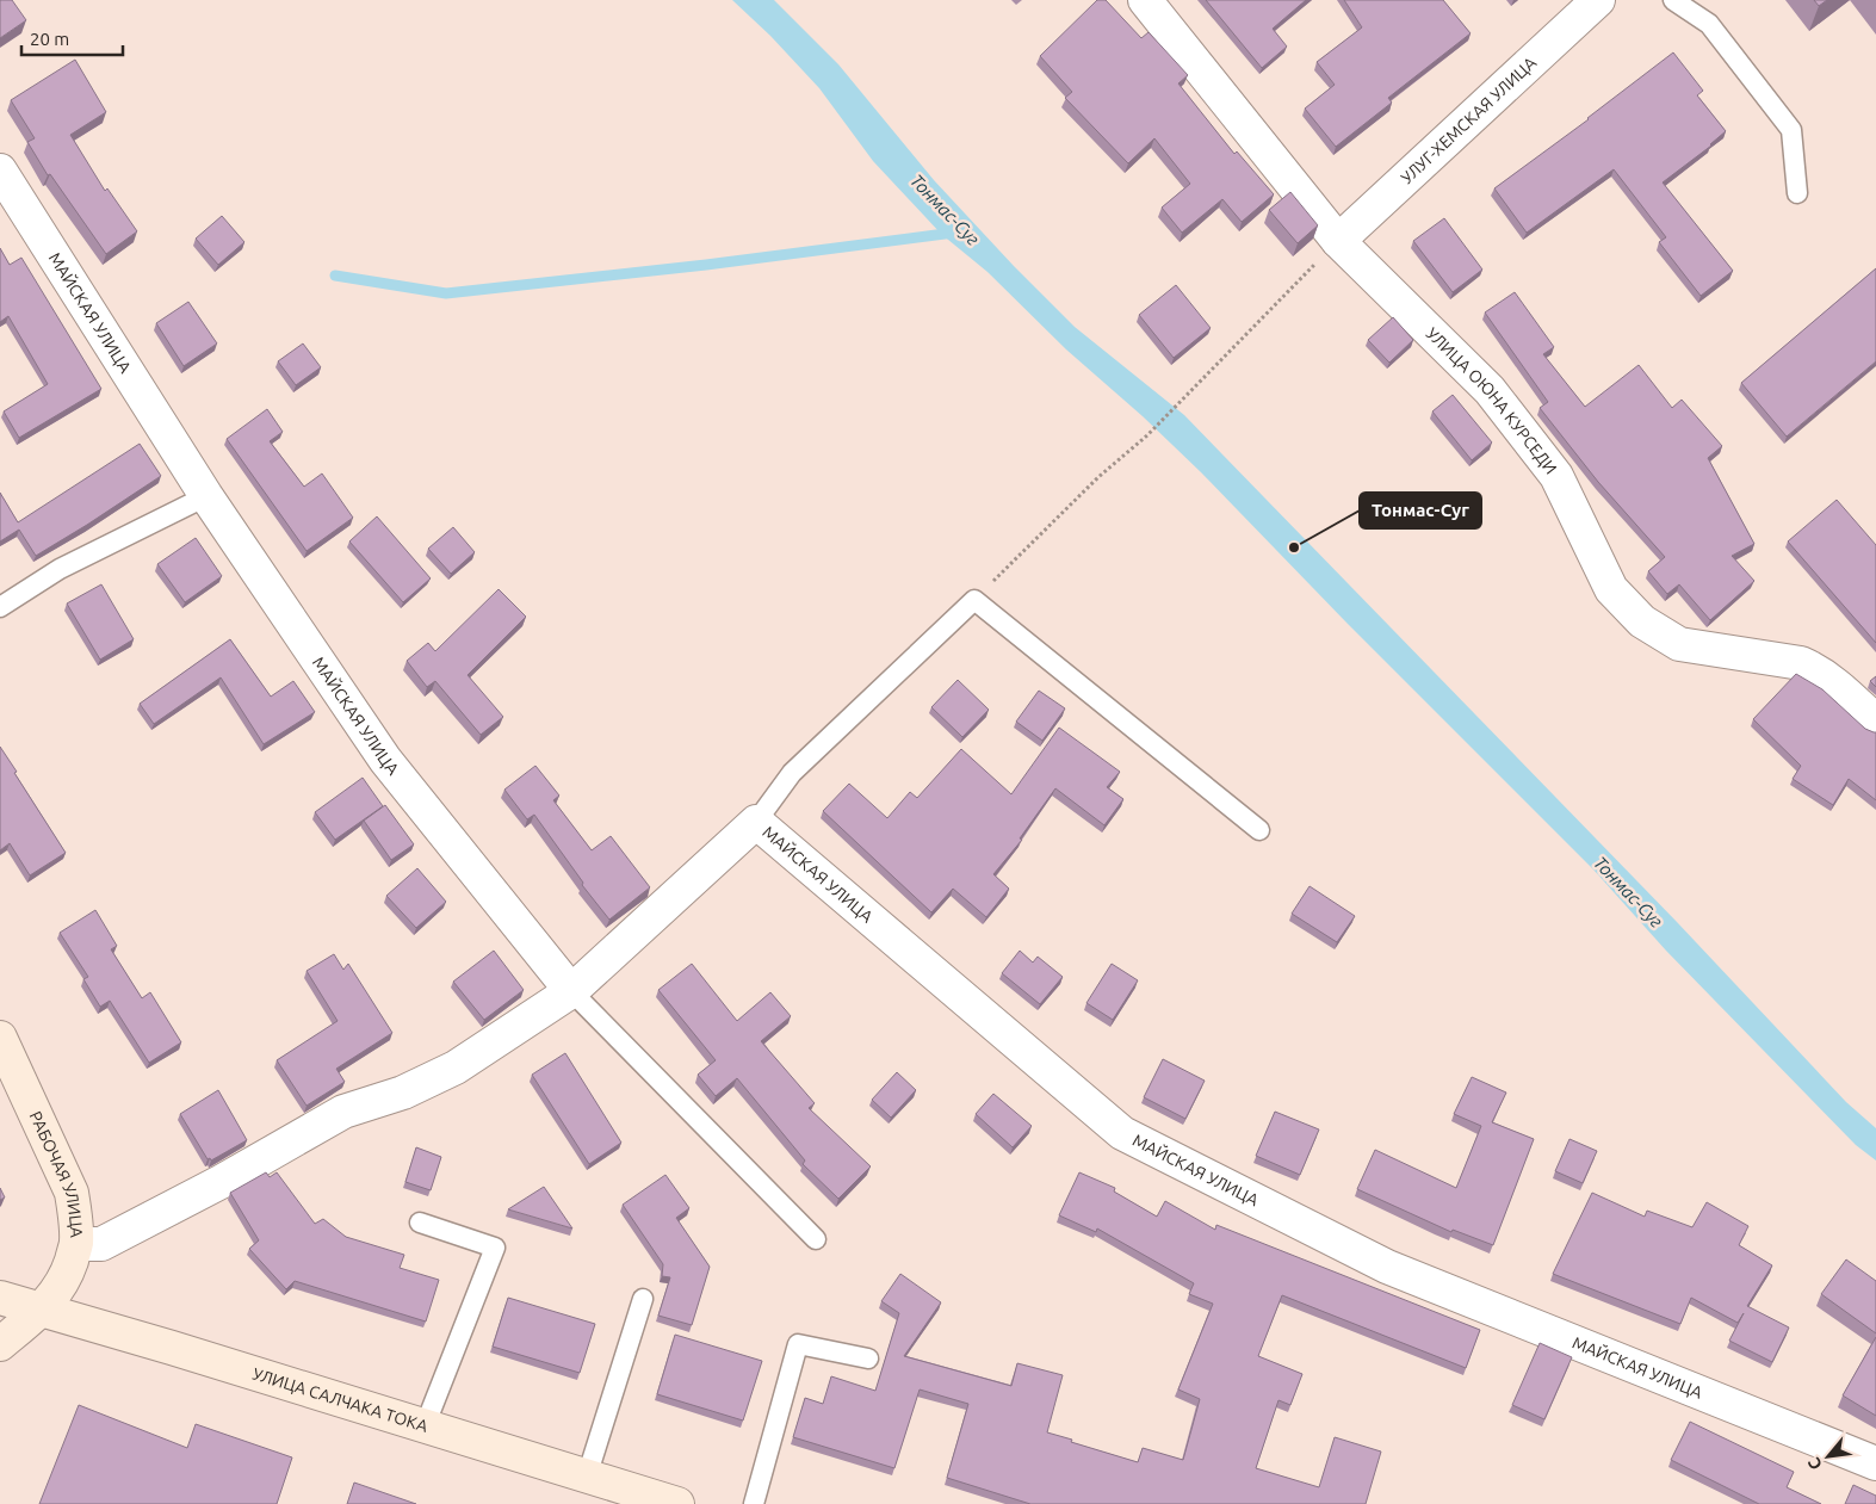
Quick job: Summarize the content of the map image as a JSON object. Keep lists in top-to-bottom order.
{
  "streets": {
    "main road": ["РАБОЧАЯ УЛИЦА", "УЛИЦА САЛЧАКА ТОКА"],
    "street": ["УЛУГ-ХЕМСКАЯ УЛИЦА", "МАЙСКАЯ УЛИЦА", "УЛИЦА ОЮНА КУРСЕДИ"]
  },
  "crossings": [
    ["УЛУГ-ХЕМСКАЯ УЛИЦА", "УЛИЦА ОЮНА КУРСЕДИ"],
    ["РАБОЧАЯ УЛИЦА", "УЛИЦА САЛЧАКА ТОКА"]
  ],
  "water": ["Тонмас-Суг"],
  "places": ["Тонмас-Суг"],
  "scale_bar": "20 m",
  "north": "bottom left"
}
